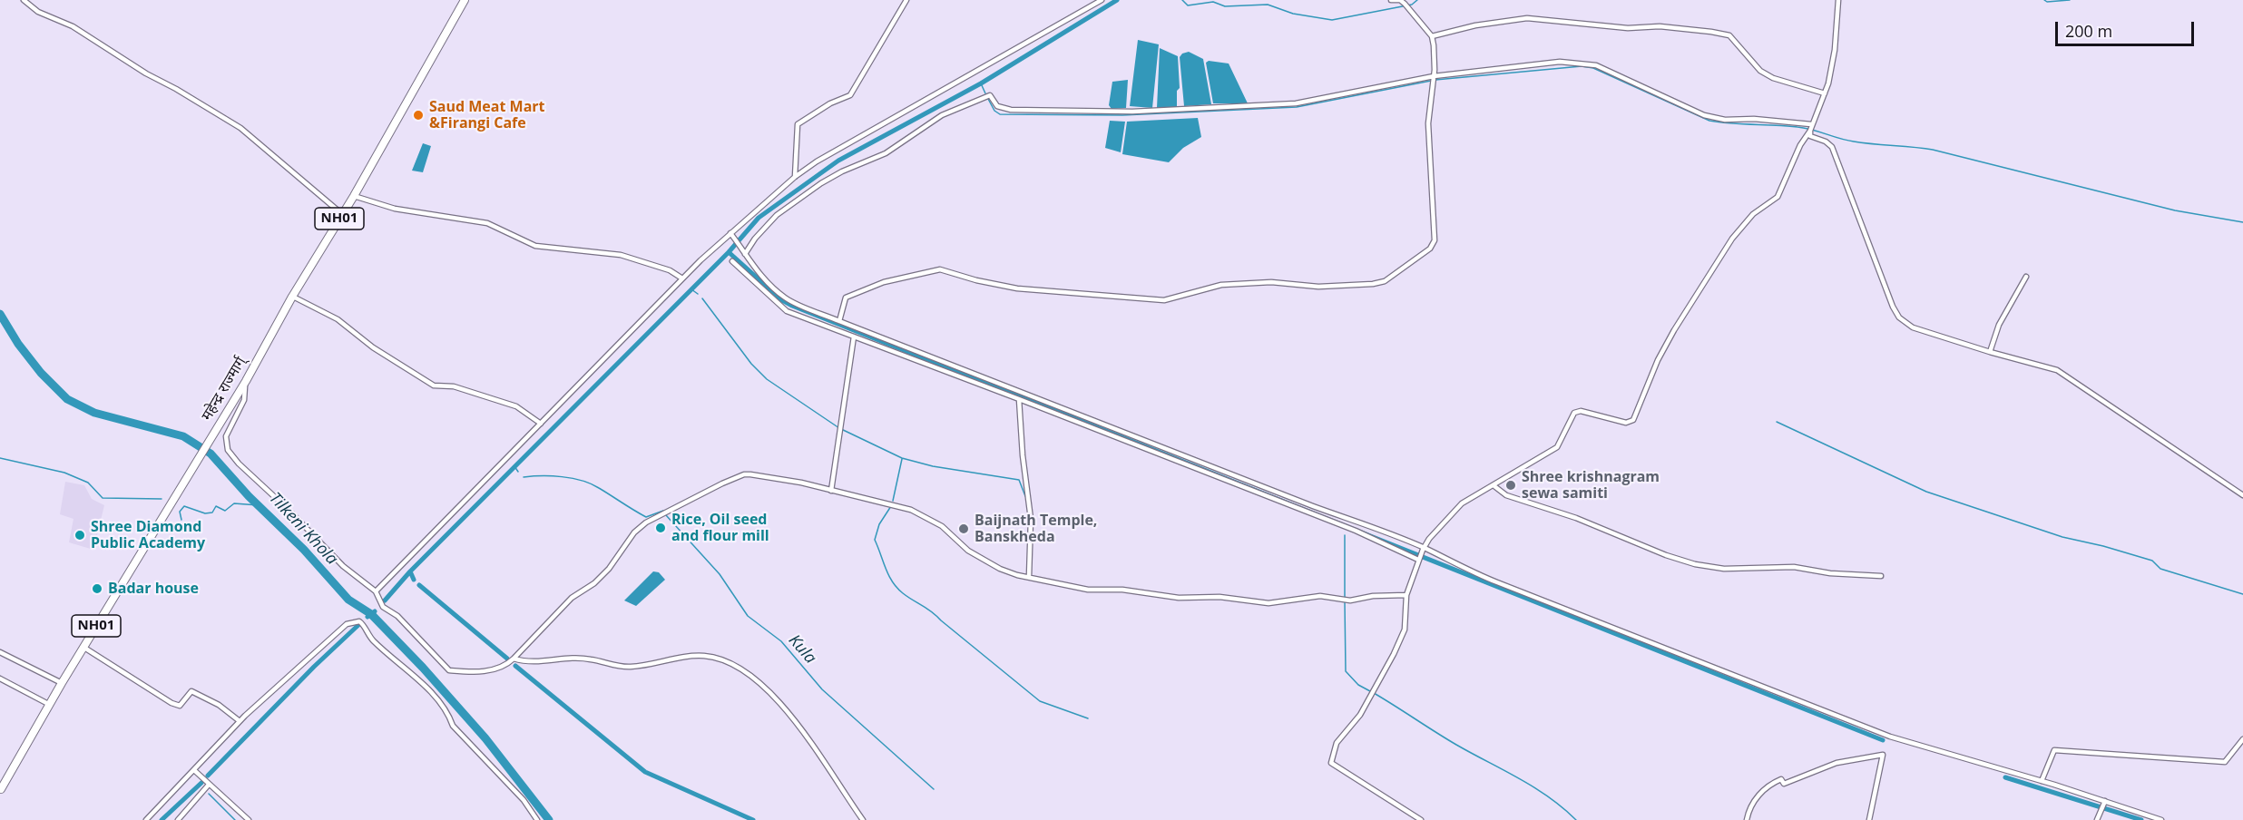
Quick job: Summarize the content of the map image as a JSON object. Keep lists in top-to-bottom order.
{
  "streets": {
    "highway": ["NH01", "महेन्द्र राज्मार्ग्"]
  },
  "water": ["Tilkeni Khola", "Kula"],
  "places": [
    "Saud Meat Mart &Firangi Cafe",
    "Shree krishnagram sewa samiti",
    "Rice, Oil seed and flour mill",
    "Baijnath Temple, Banskheda",
    "Shree Diamond Public Academy",
    "Badar house"
  ],
  "scale_bar": "200 m"
}
